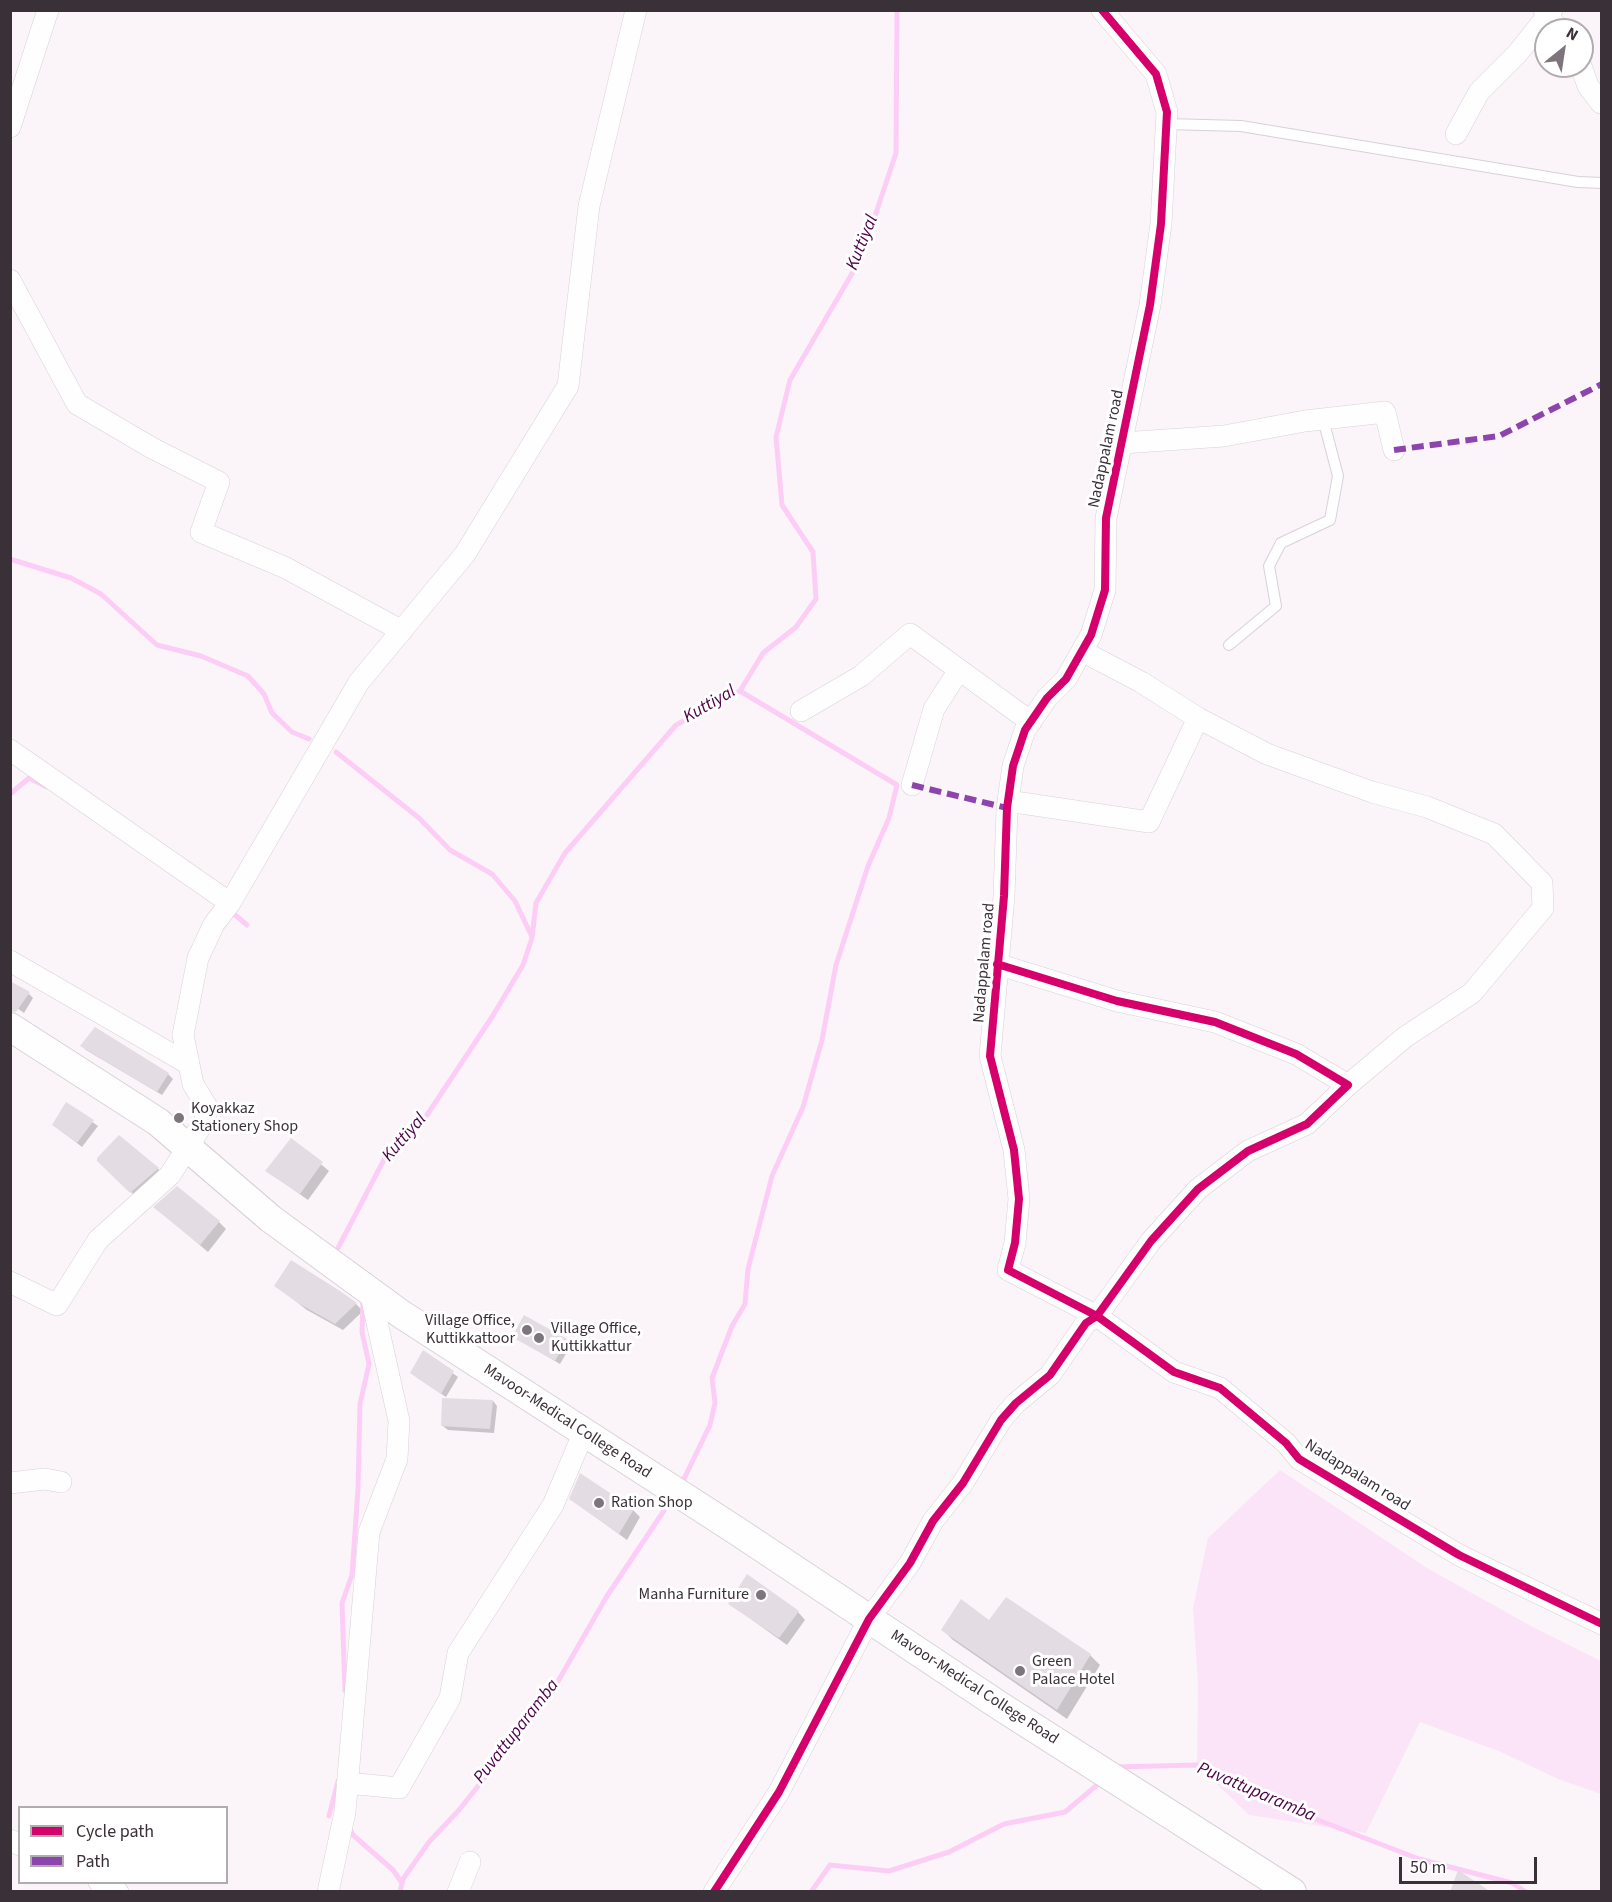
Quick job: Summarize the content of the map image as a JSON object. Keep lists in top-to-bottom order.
{
  "streets": {
    "main road": ["Mavoor-Medical College Road"],
    "street": ["Nadappalam road"]
  },
  "water": ["Kuttiyal", "Puvattuparamba"],
  "places": [
    "Koyakkaz Stationery Shop",
    "Village Office, Kuttikkattoor",
    "Village Office, Kuttikkattur",
    "Ration Shop",
    "Manha Furniture",
    "Green Palace Hotel"
  ],
  "legend": ["Cycle path", "Path"],
  "scale_bar": "50 m",
  "north": "top right"
}
